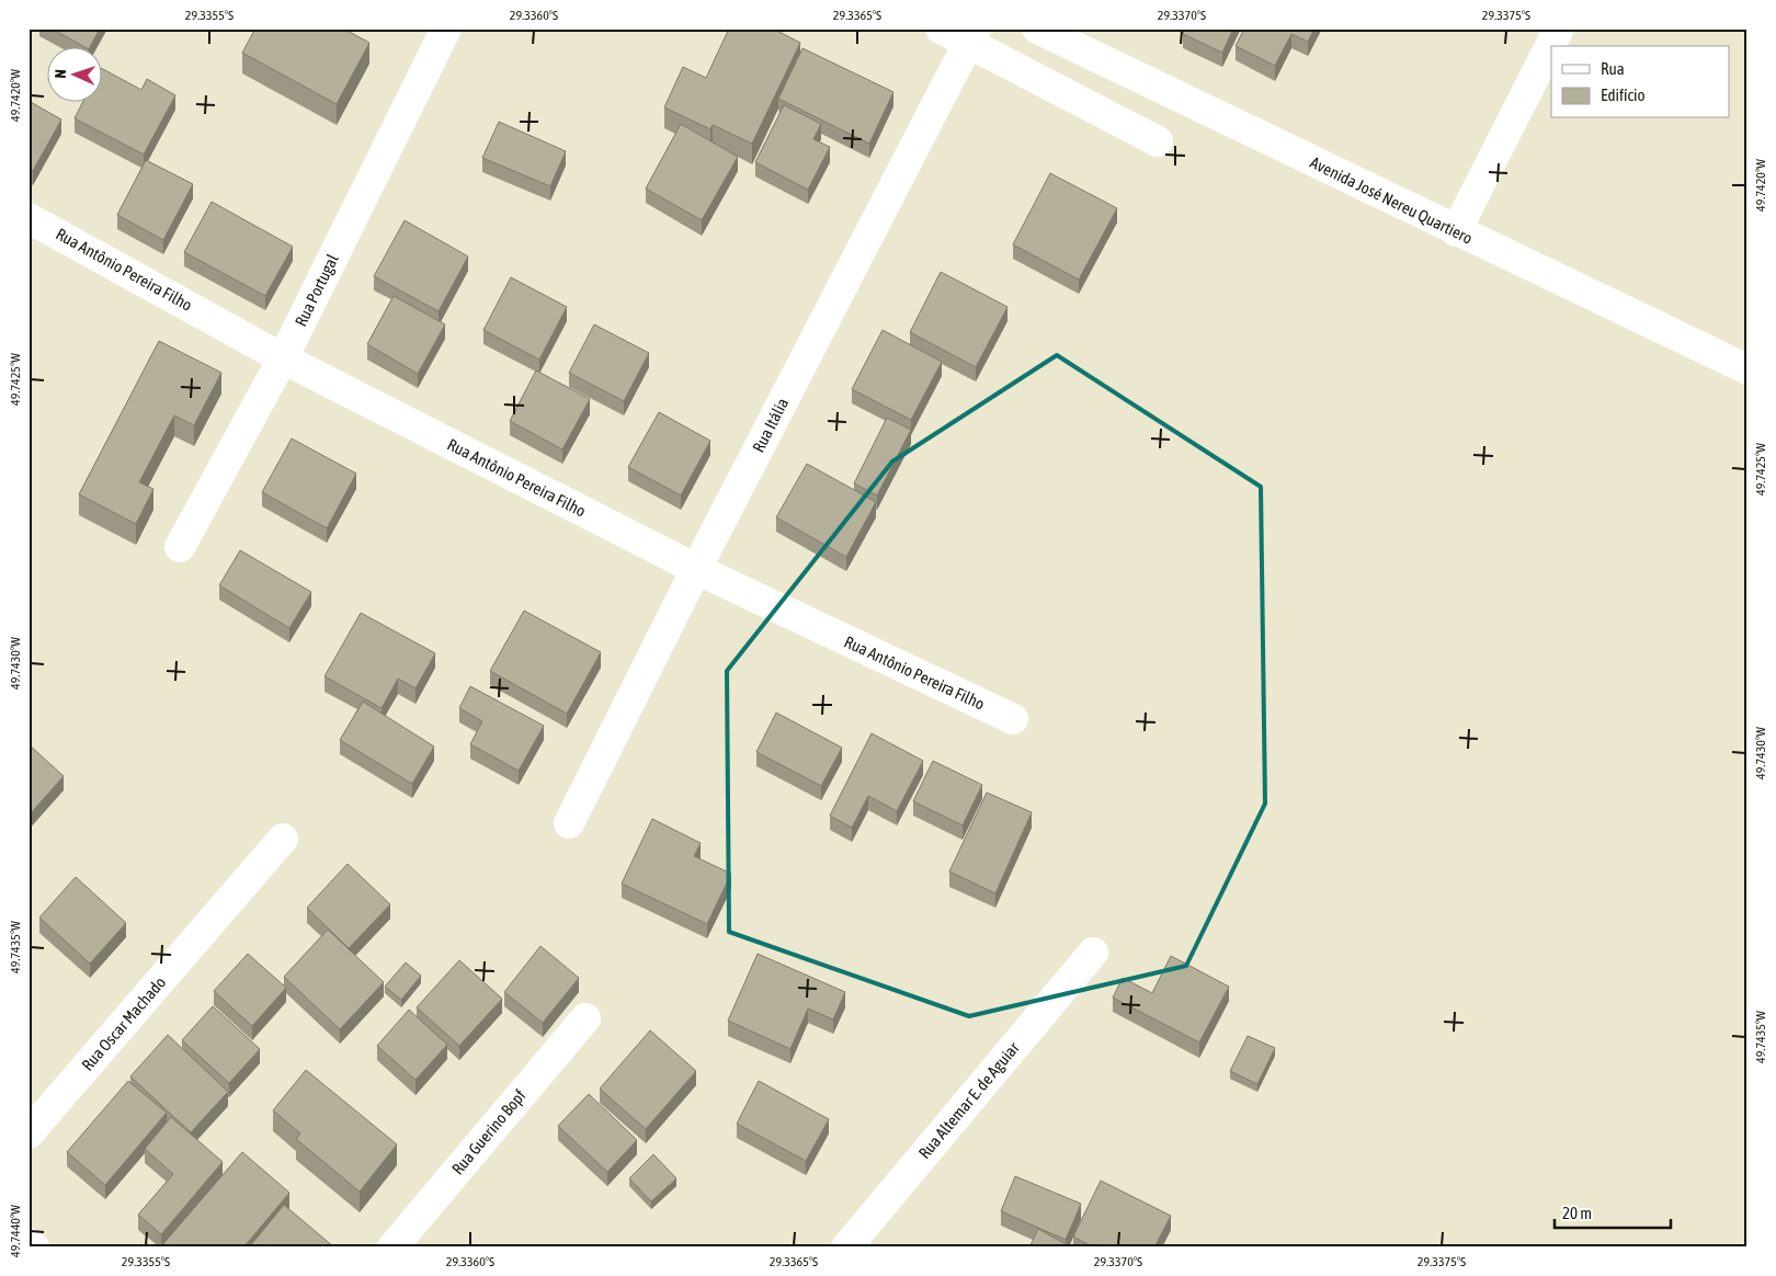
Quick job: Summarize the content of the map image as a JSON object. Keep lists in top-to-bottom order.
{
  "streets": {
    "street": [
      "Avenida José Nereu Quartiero",
      "Rua Antônio Pereira Filho",
      "Rua Portugal",
      "Rua Itália",
      "Rua Oscar Machado",
      "Rua Altemar E. de Aguiar",
      "Rua Guerino Bopf"
    ]
  },
  "crossings": [
    ["Rua Antônio Pereira Filho", "Rua Portugal"],
    ["Rua Antônio Pereira Filho", "Rua Itália"]
  ],
  "legend": ["Rua", "Edifício"],
  "scale_bar": "20 m",
  "north": "left",
  "coordinates": [
    "29.3355°S",
    "29.3360°S",
    "29.3365°S",
    "29.3370°S",
    "29.3375°S",
    "49.7420°W",
    "49.7425°W",
    "49.7430°W",
    "49.7435°W",
    "49.7440°W"
  ]
}
